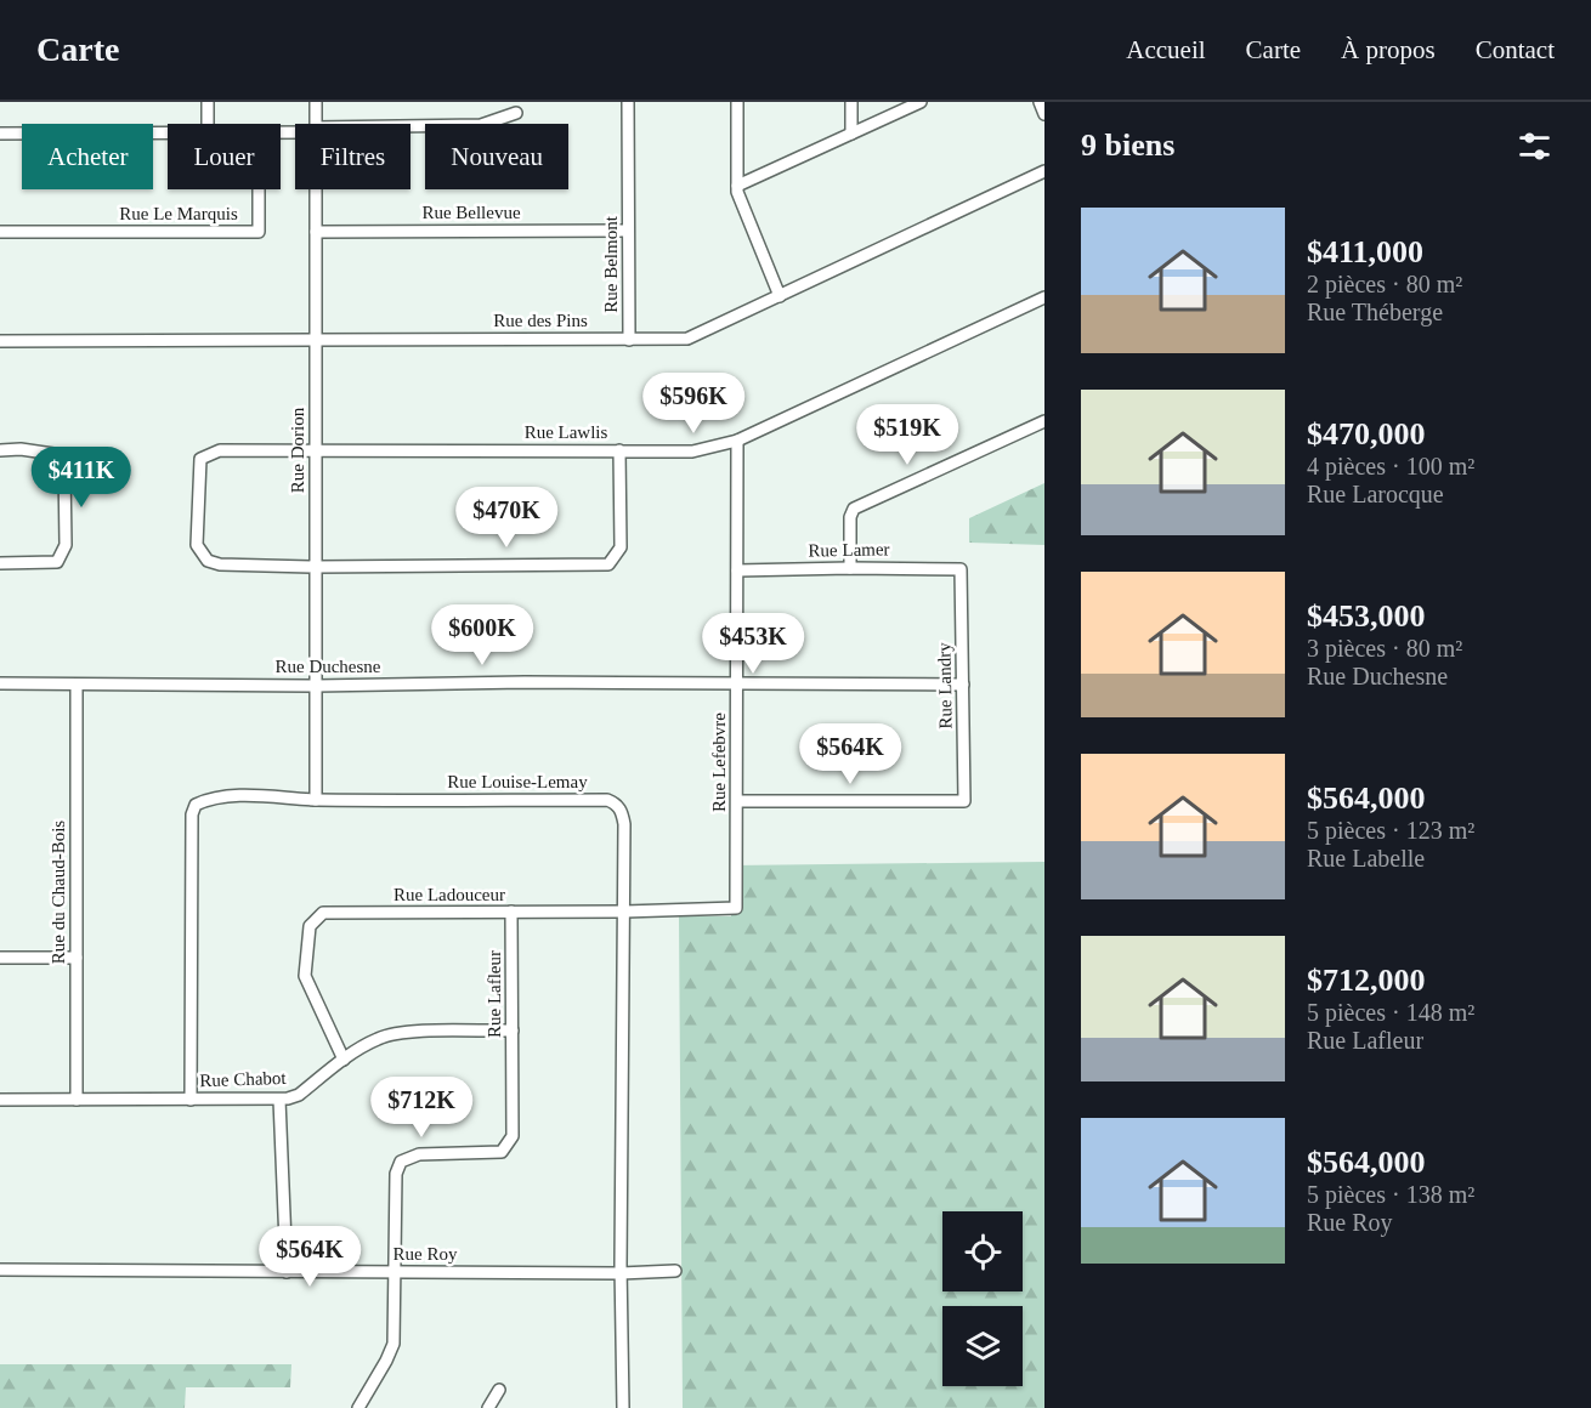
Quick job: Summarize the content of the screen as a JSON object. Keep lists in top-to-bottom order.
{
  "streets": {
    "street": [
      "Rue Bellevue",
      "Rue Le Marquis",
      "Rue Belmont",
      "Rue des Pins",
      "Rue Lawlis",
      "Rue Dorion",
      "Rue Lamer",
      "Rue Duchesne",
      "Rue Landry",
      "Rue Lefebvre",
      "Rue Louise-Lemay",
      "Rue du Chaud-Bois",
      "Rue Ladouceur",
      "Rue Lafleur",
      "Rue Chabot",
      "Rue Roy"
    ]
  },
  "crossings": [
    ["Rue Bellevue", "Rue Belmont"],
    ["Rue Bellevue", "Rue Dorion"],
    ["Rue Belmont", "Rue des Pins"],
    ["Rue des Pins", "Rue Dorion"],
    ["Rue Lawlis", "Rue Dorion"],
    ["Rue Lawlis", "Rue Lefebvre"],
    ["Rue Dorion", "Rue Duchesne"],
    ["Rue Dorion", "Rue Louise-Lemay"],
    ["Rue Lamer", "Rue Landry"],
    ["Rue Lamer", "Rue Lefebvre"],
    ["Rue Duchesne", "Rue Landry"],
    ["Rue Duchesne", "Rue Lefebvre"],
    ["Rue Duchesne", "Rue du Chaud-Bois"],
    ["Rue Landry", "Rue Lefebvre"],
    ["Rue Lefebvre", "Rue Ladouceur"],
    ["Rue Louise-Lemay", "Rue Ladouceur"],
    ["Rue Louise-Lemay", "Rue Chabot"],
    ["Rue Louise-Lemay", "Rue Roy"],
    ["Rue du Chaud-Bois", "Rue Chabot"],
    ["Rue Ladouceur", "Rue Lafleur"],
    ["Rue Ladouceur", "Rue Chabot"],
    ["Rue Lafleur", "Rue Chabot"],
    ["Rue Lafleur", "Rue Roy"]
  ],
  "page": {
    "header": "Carte",
    "nav": [
      "Accueil",
      "Carte",
      "À propos",
      "Contact"
    ],
    "heading": "9 biens",
    "chip": [
      "Acheter",
      "Louer",
      "Filtres",
      "Nouveau"
    ],
    "list": [
      {
        "name": "$411,000",
        "note": "2 pièces · 80 m² · Rue Théberge"
      },
      {
        "name": "$470,000",
        "note": "4 pièces · 100 m² · Rue Larocque"
      },
      {
        "name": "$453,000",
        "note": "3 pièces · 80 m² · Rue Duchesne"
      },
      {
        "name": "$564,000",
        "note": "5 pièces · 123 m² · Rue Labelle"
      },
      {
        "name": "$712,000",
        "note": "5 pièces · 148 m² · Rue Lafleur"
      },
      {
        "name": "$564,000",
        "note": "5 pièces · 138 m² · Rue Roy"
      }
    ],
    "price": [
      "$596K",
      "$519K",
      "$411K",
      "$470K",
      "$600K",
      "$453K",
      "$564K",
      "$712K",
      "$564K"
    ]
  }
}
